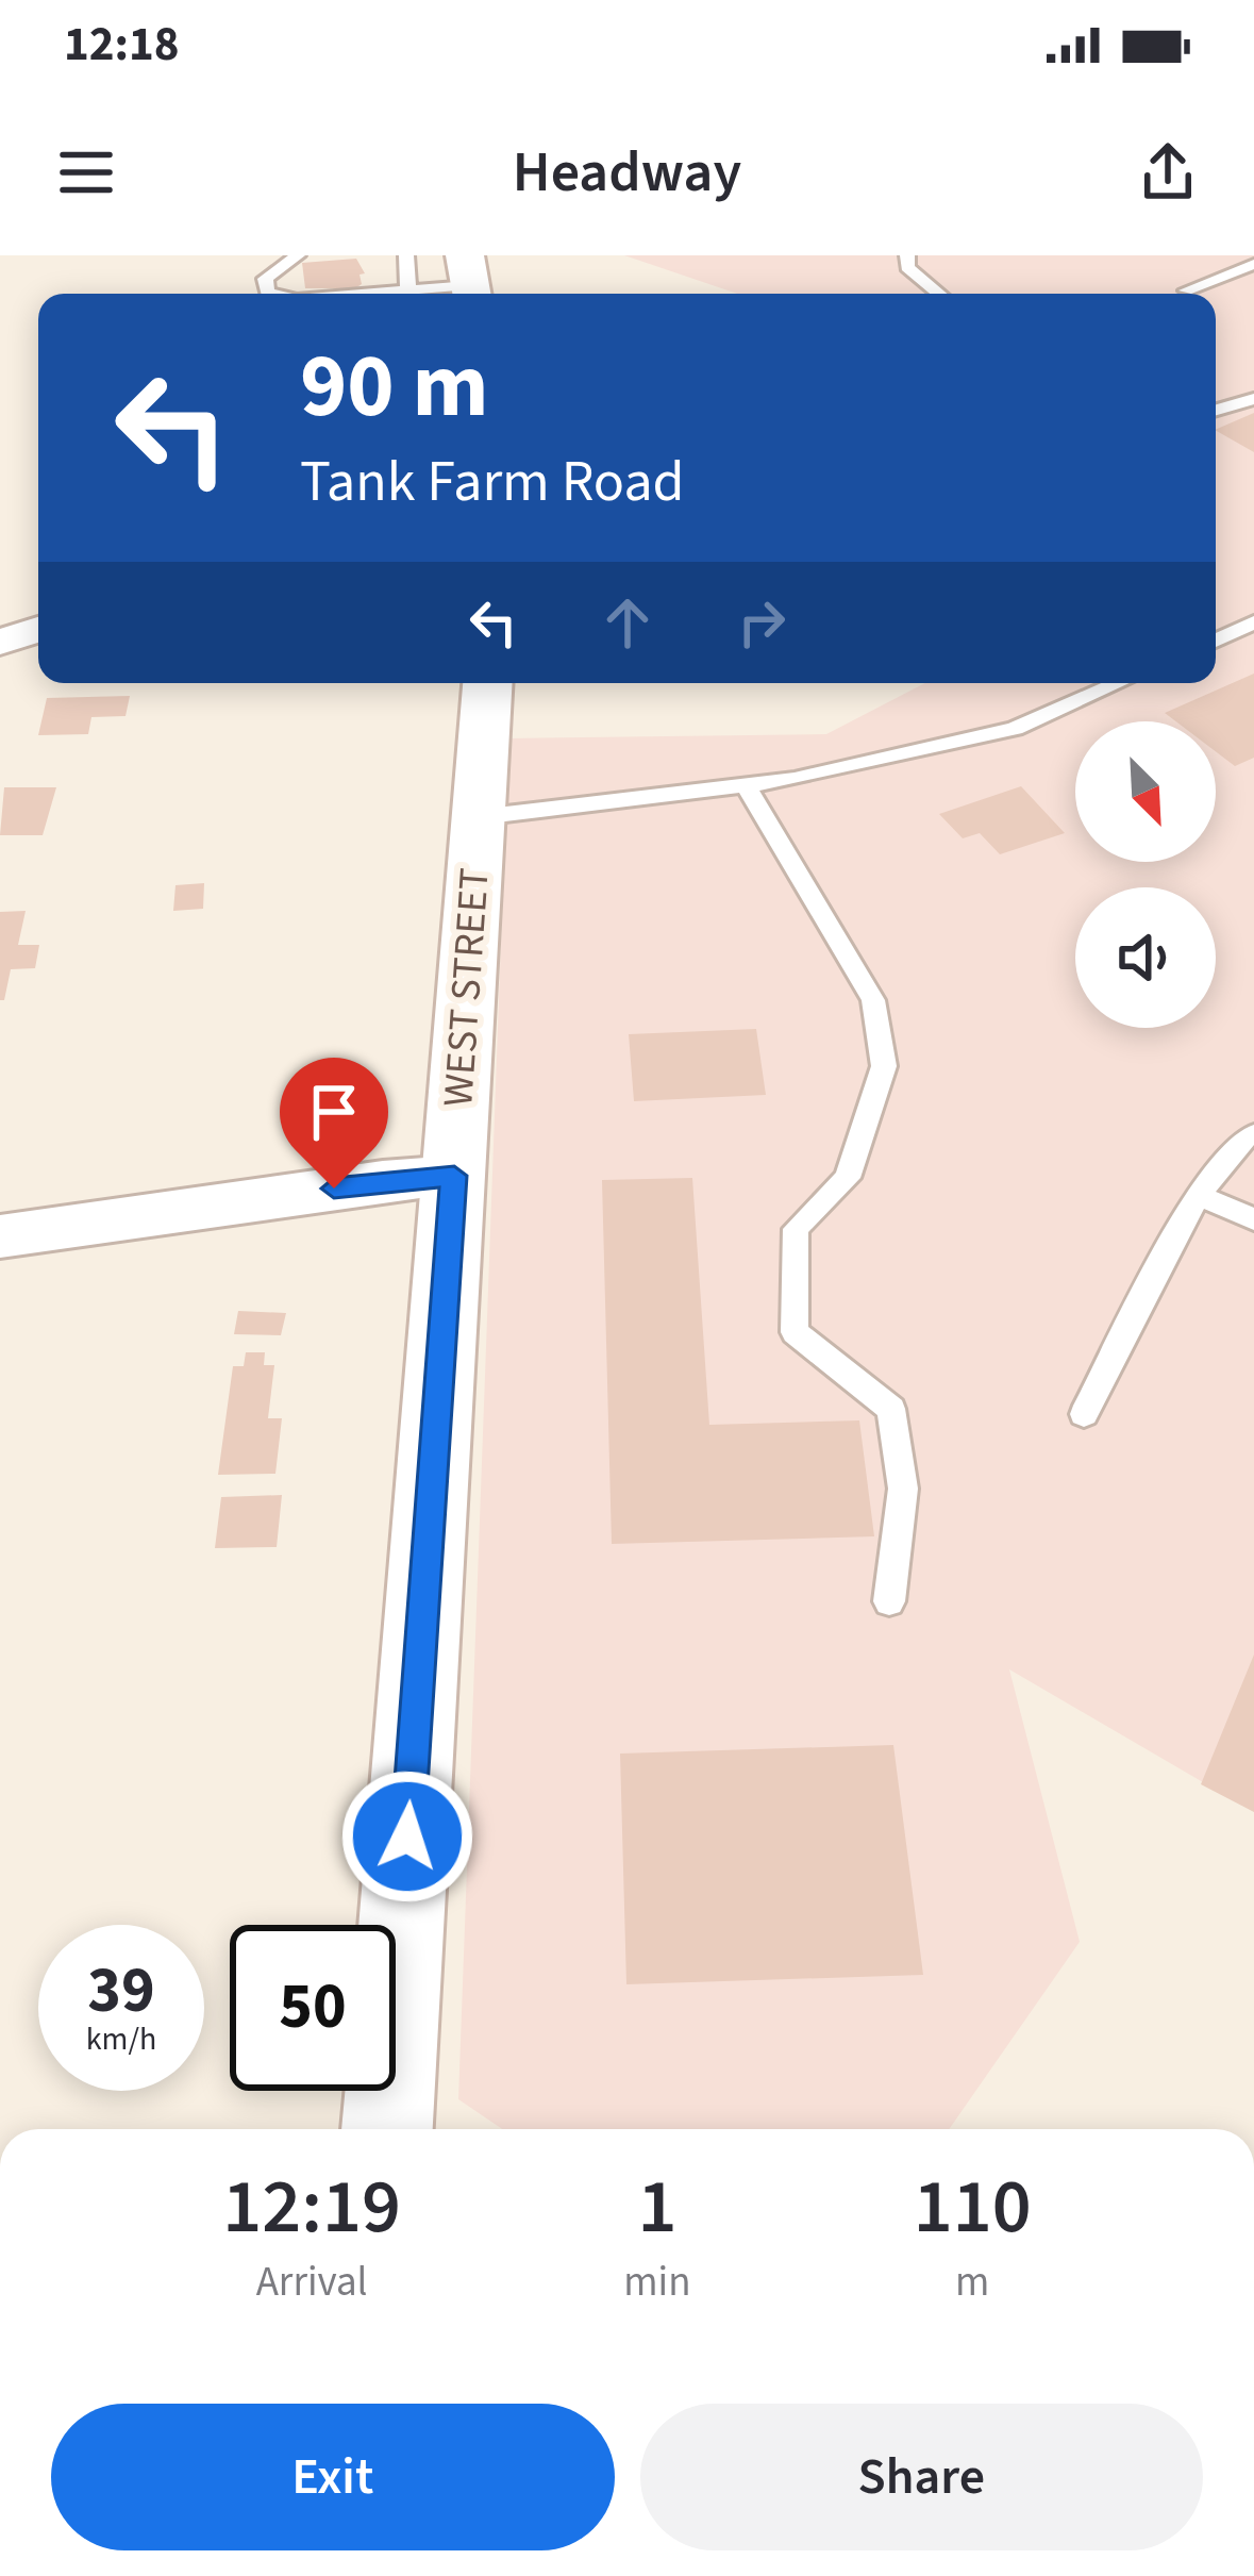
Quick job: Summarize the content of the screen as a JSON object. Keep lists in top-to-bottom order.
{
  "streets": {
    "main road": ["WEST STREET"]
  },
  "north": "bottom right",
  "page": {
    "status": "12:18",
    "header": "Headway",
    "turn": ["90 m", "Tank Farm Road"],
    "speed": "39 km/h",
    "limit": "50",
    "eta": [
      "12:19",
      "Arrival",
      "1",
      "min",
      "110",
      "m"
    ],
    "buttons": ["Exit", "Share"]
  }
}
